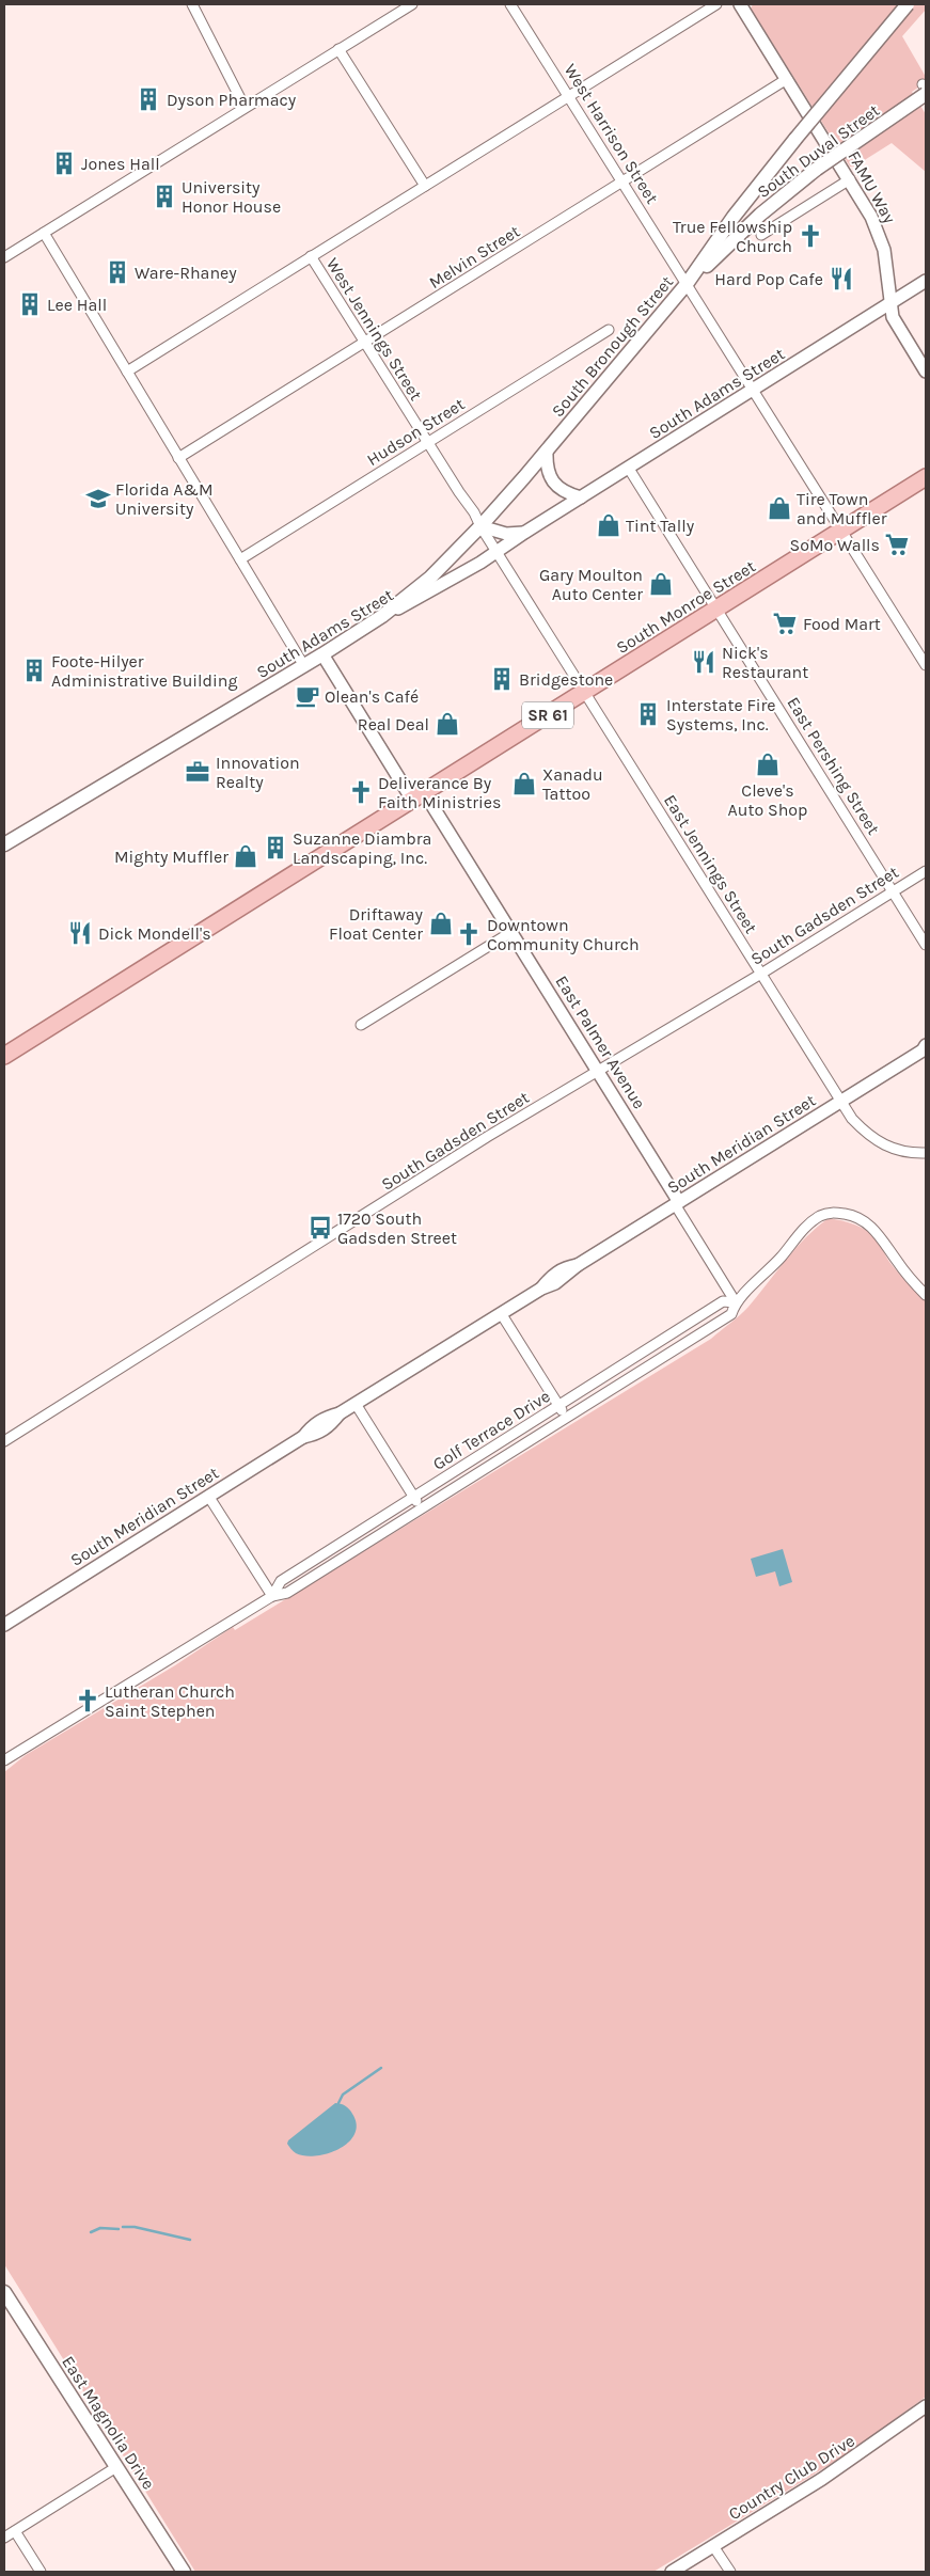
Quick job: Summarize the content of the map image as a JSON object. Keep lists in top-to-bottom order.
{
  "streets": {
    "main road": [
      "South Duval Street",
      "South Bronough Street",
      "South Adams Street",
      "South Monroe Street",
      "SR 61",
      "East Magnolia Drive"
    ],
    "street": [
      "West Harrison Street",
      "FAMU Way",
      "Melvin Street",
      "West Jennings Street",
      "Hudson Street",
      "East Pershing Street",
      "East Jennings Street",
      "South Gadsden Street",
      "East Palmer Avenue",
      "South Meridian Street",
      "Golf Terrace Drive",
      "Country Club Drive"
    ]
  },
  "crossings": [
    ["West Harrison Street", "South Duval Street"],
    ["West Harrison Street", "Melvin Street"],
    ["West Harrison Street", "South Bronough Street"],
    ["West Harrison Street", "South Adams Street"],
    ["West Harrison Street", "South Monroe Street"],
    ["South Duval Street", "South Bronough Street"],
    ["FAMU Way", "Melvin Street"],
    ["FAMU Way", "South Adams Street"],
    ["Melvin Street", "West Jennings Street"],
    ["West Jennings Street", "South Bronough Street"],
    ["West Jennings Street", "South Adams Street"],
    ["West Jennings Street", "Hudson Street"],
    ["West Jennings Street", "East Jennings Street"],
    ["South Bronough Street", "South Adams Street"],
    ["South Adams Street", "East Pershing Street"],
    ["South Adams Street", "East Jennings Street"],
    ["South Adams Street", "East Palmer Avenue"],
    ["South Monroe Street", "East Pershing Street"],
    ["South Monroe Street", "East Jennings Street"],
    ["South Monroe Street", "East Palmer Avenue"],
    ["East Pershing Street", "South Gadsden Street"],
    ["East Jennings Street", "South Gadsden Street"],
    ["East Jennings Street", "South Meridian Street"],
    ["South Gadsden Street", "East Palmer Avenue"],
    ["East Palmer Avenue", "South Meridian Street"],
    ["East Palmer Avenue", "Golf Terrace Drive"]
  ],
  "places": {
    "building": [
      "Dyson Pharmacy",
      "Jones Hall",
      "University Honor House",
      "Ware-Rhaney",
      "Lee Hall",
      "Foote-Hilyer Administrative Building",
      "Bridgestone",
      "Interstate Fire Systems, Inc.",
      "Suzanne Diambra Landscaping, Inc."
    ],
    "church": [
      "True Fellowship Church",
      "Deliverance By Faith Ministries",
      "Downtown Community Church",
      "Lutheran Church Saint Stephen"
    ],
    "restaurant": ["Hard Pop Cafe", "Nick's Restaurant", "Dick Mondell's"],
    "school or university": ["Florida A&M University"],
    "shop": [
      "Tire Town and Muffler",
      "Tint Tally",
      "Gary Moulton Auto Center",
      "Real Deal",
      "Cleve's Auto Shop",
      "Xanadu Tattoo",
      "Mighty Muffler",
      "Driftaway Float Center"
    ],
    "supermarket": ["SoMo Walls", "Food Mart"],
    "cafe": ["Olean's Café"],
    "office": ["Innovation Realty"],
    "bus stop": ["1720 South Gadsden Street"]
  }
}
